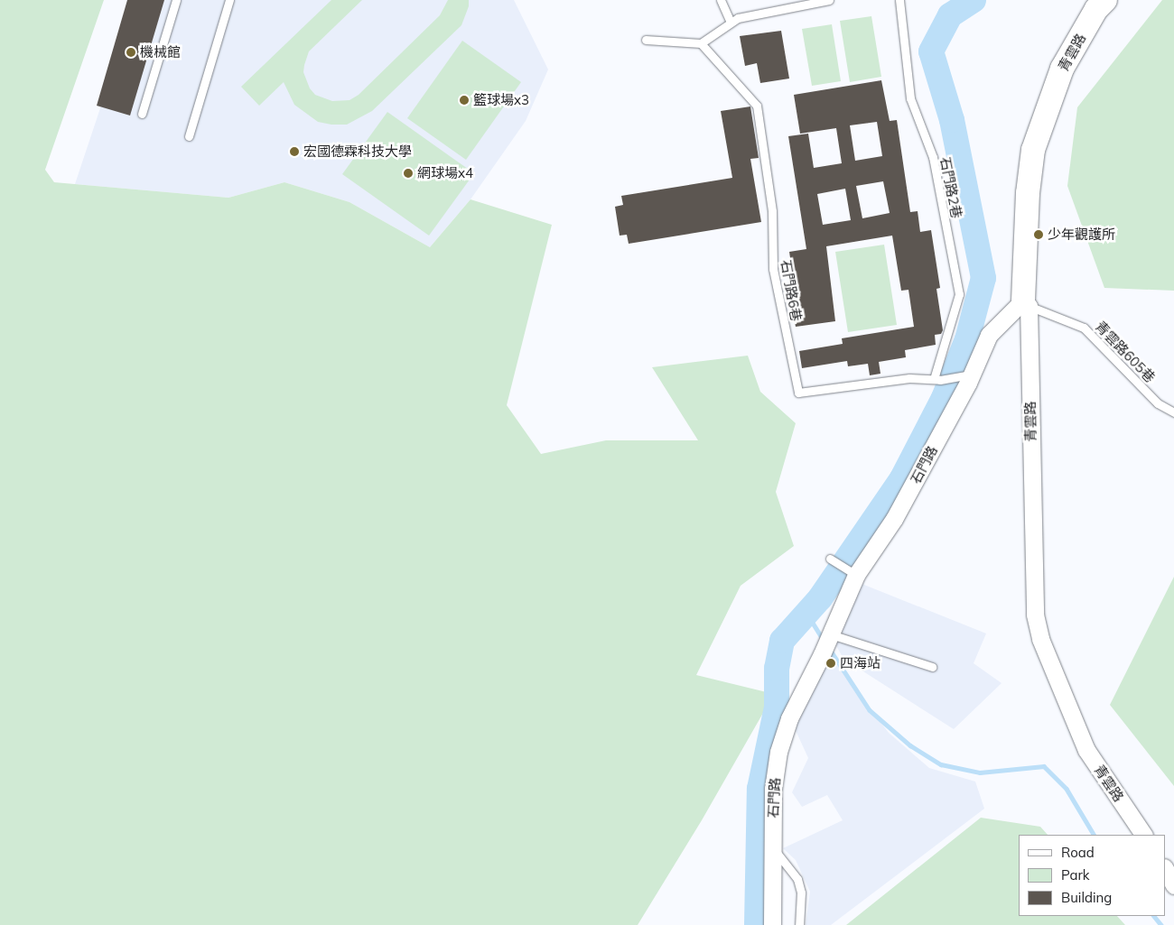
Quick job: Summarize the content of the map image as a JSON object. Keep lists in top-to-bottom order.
{
  "streets": {
    "street": ["青雲路", "石門路"],
    "lane": ["石門路2巷", "石門路6巷", "青雲路605巷"]
  },
  "crossings": [
    ["青雲路", "青雲路605巷"],
    ["青雲路", "石門路"],
    ["石門路2巷", "石門路6巷"],
    ["青雲路605巷", "石門路"]
  ],
  "places": [
    "機械館",
    "籃球場x3",
    "宏國德霖科技大學",
    "網球場x4",
    "少年觀護所",
    "四海站"
  ],
  "legend": ["Road", "Park", "Building"]
}
